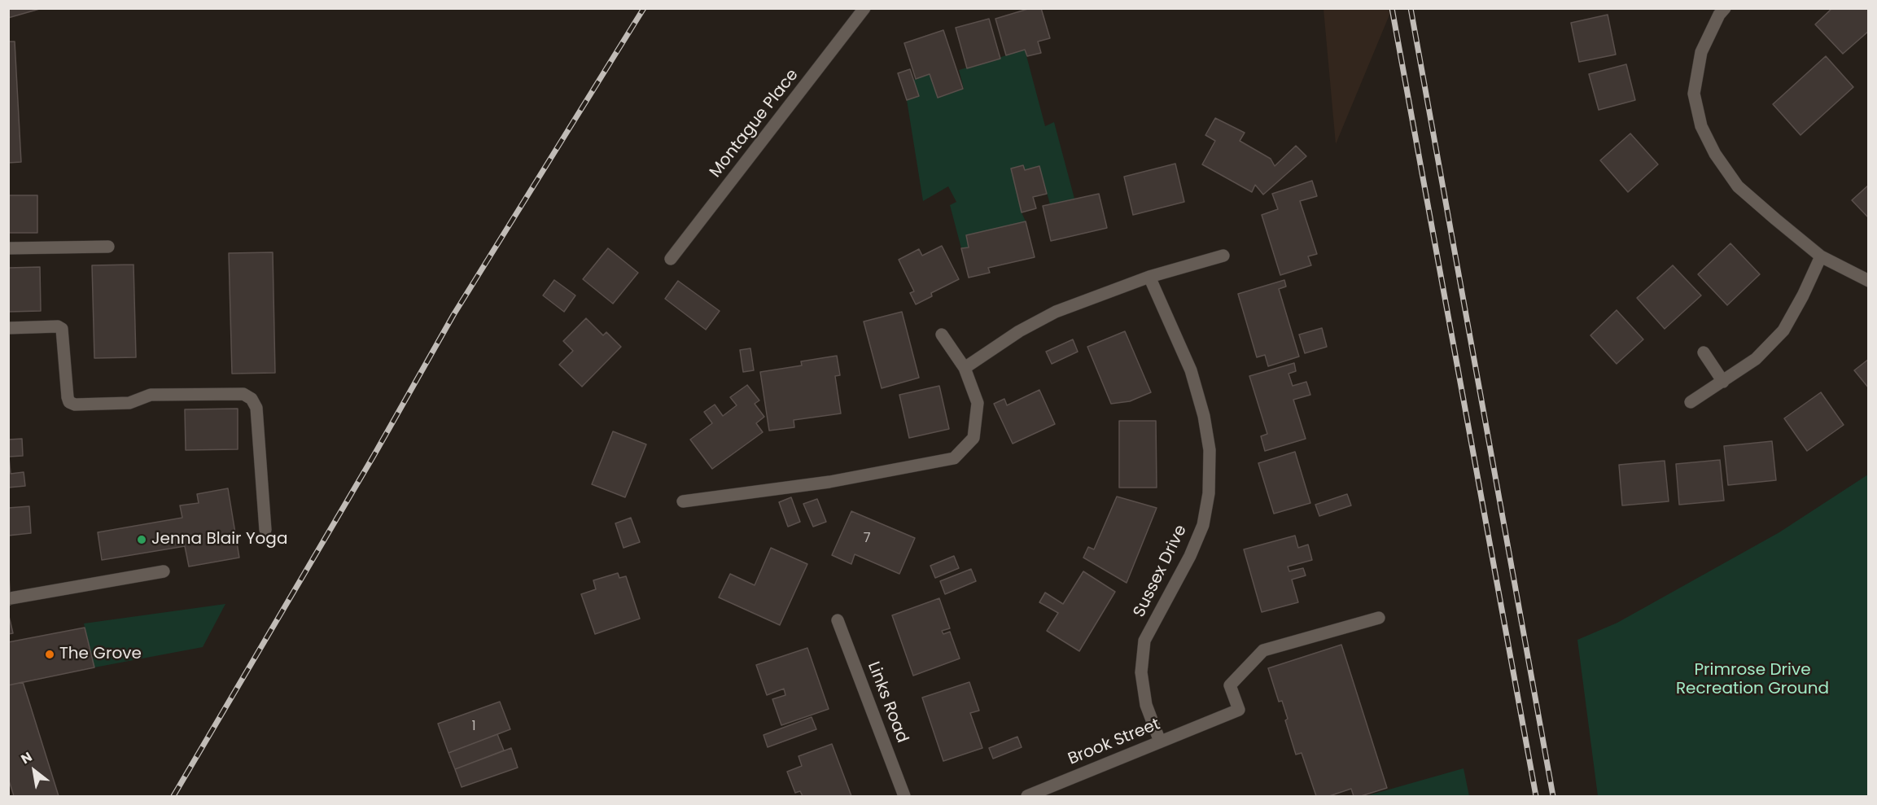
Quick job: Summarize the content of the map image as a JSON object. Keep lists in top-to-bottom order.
{
  "streets": {
    "street": [
      "Montague Place",
      "Sussex Drive",
      "Links Road",
      "Brook Street"
    ]
  },
  "crossings": [
    ["Sussex Drive", "Brook Street"]
  ],
  "parks": ["Primrose Drive Recreation Ground"],
  "places": ["Jenna Blair Yoga", "The Grove"],
  "house_numbers": ["7", "1"],
  "north": "top left"
}
